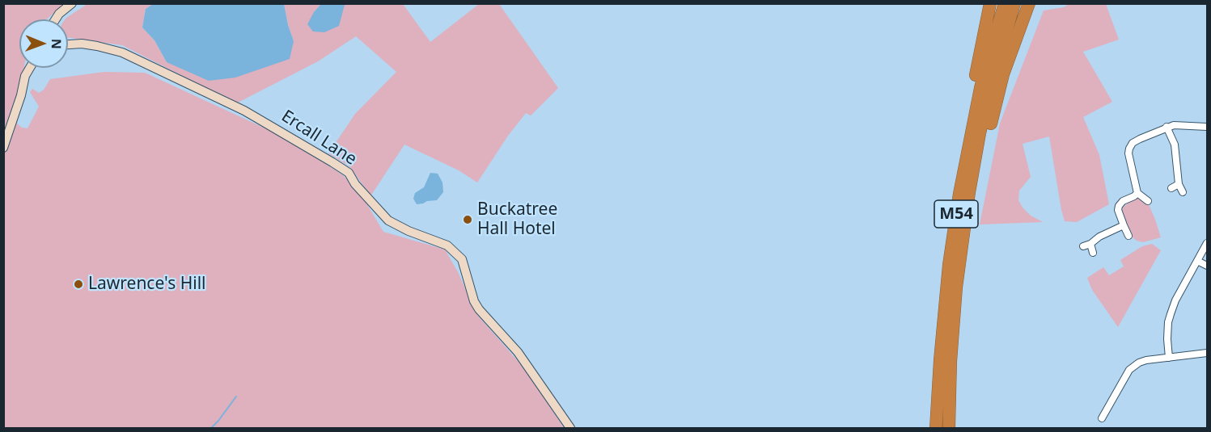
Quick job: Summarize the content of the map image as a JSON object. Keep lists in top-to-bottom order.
{
  "streets": {
    "highway": ["M54"],
    "street": ["Ercall Lane"]
  },
  "places": ["Buckatree Hall Hotel", "Lawrence's Hill"],
  "north": "right"
}
